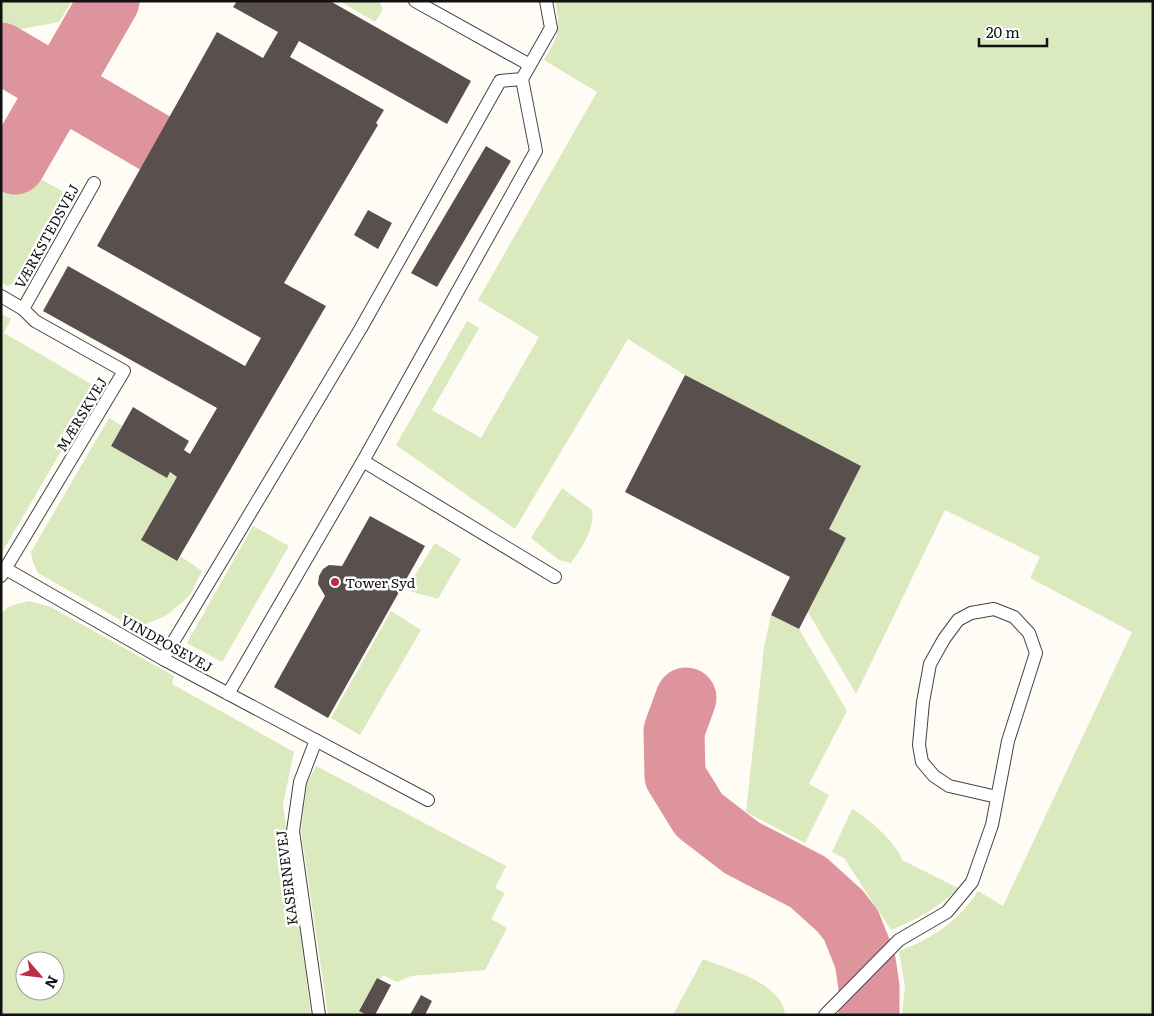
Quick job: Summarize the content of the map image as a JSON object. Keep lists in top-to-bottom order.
{
  "streets": {
    "lane": [
      "VÆRKSTEDSVEJ",
      "MÆRSKVEJ",
      "VINDPOSEVEJ",
      "KASERNEVEJ"
    ]
  },
  "crossings": [
    ["VÆRKSTEDSVEJ", "MÆRSKVEJ"],
    ["MÆRSKVEJ", "VINDPOSEVEJ"],
    ["VINDPOSEVEJ", "KASERNEVEJ"]
  ],
  "places": ["Tower Syd"],
  "scale_bar": "20 m",
  "north": "bottom right"
}
